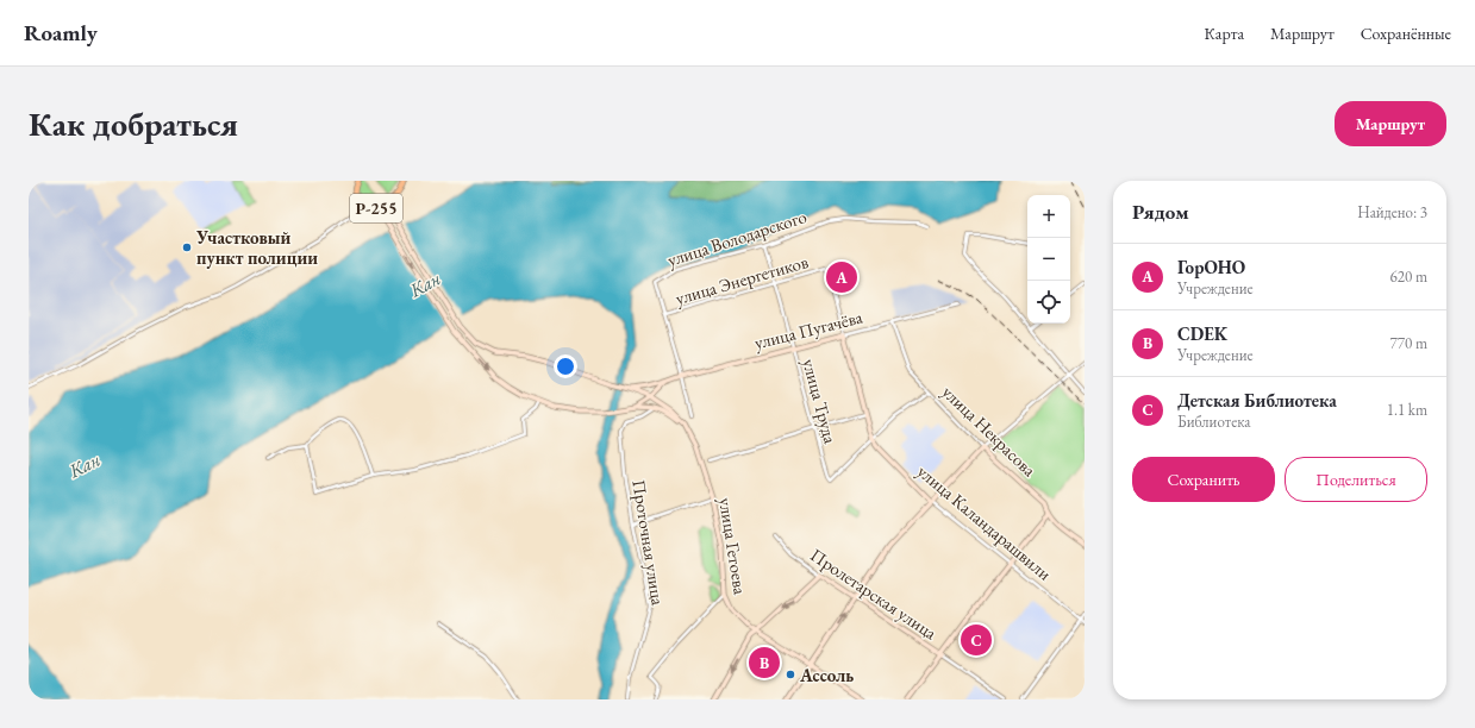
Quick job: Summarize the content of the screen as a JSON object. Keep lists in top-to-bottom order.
{
  "streets": {
    "main road": [
      "Р-255",
      "улица Пугачёва",
      "улица Некрасова",
      "улица Каландарашвили",
      "улица Гетоева",
      "Пролетарская улица"
    ],
    "street": [
      "улица Володарского",
      "улица Энергетиков",
      "улица Труда",
      "Проточная улица"
    ]
  },
  "crossings": [
    ["Р-255", "улица Пугачёва"],
    ["улица Володарского", "улица Энергетиков"],
    ["улица Володарского", "улица Труда"],
    ["улица Энергетиков", "улица Пугачёва"],
    ["улица Энергетиков", "улица Труда"],
    ["улица Пугачёва", "улица Труда"],
    ["улица Пугачёва", "улица Некрасова"],
    ["улица Труда", "улица Каландарашвили"]
  ],
  "water": ["Кан"],
  "places": ["Участковый пункт полиции", "Ассоль"],
  "page": {
    "header": "Roamly",
    "nav": ["Карта", "Маршрут", "Сохранённые"],
    "buttons": [
      "Маршрут",
      ["Сохранить", "Поделиться"]
    ],
    "title": "Как добраться",
    "heading": ["Рядом", "Найдено: 3"],
    "map_buttons": ["+", "−"],
    "list": [
      {
        "mark": "A",
        "name": "ГорОНО",
        "note": "Учреждение",
        "value": "620 m"
      },
      {
        "mark": "B",
        "name": "CDEK",
        "note": "Учреждение",
        "value": "770 m"
      },
      {
        "mark": "C",
        "name": "Детская Библиотека",
        "note": "Библиотека",
        "value": "1.1 km"
      }
    ],
    "pins": ["A", "C", "B"]
  }
}
